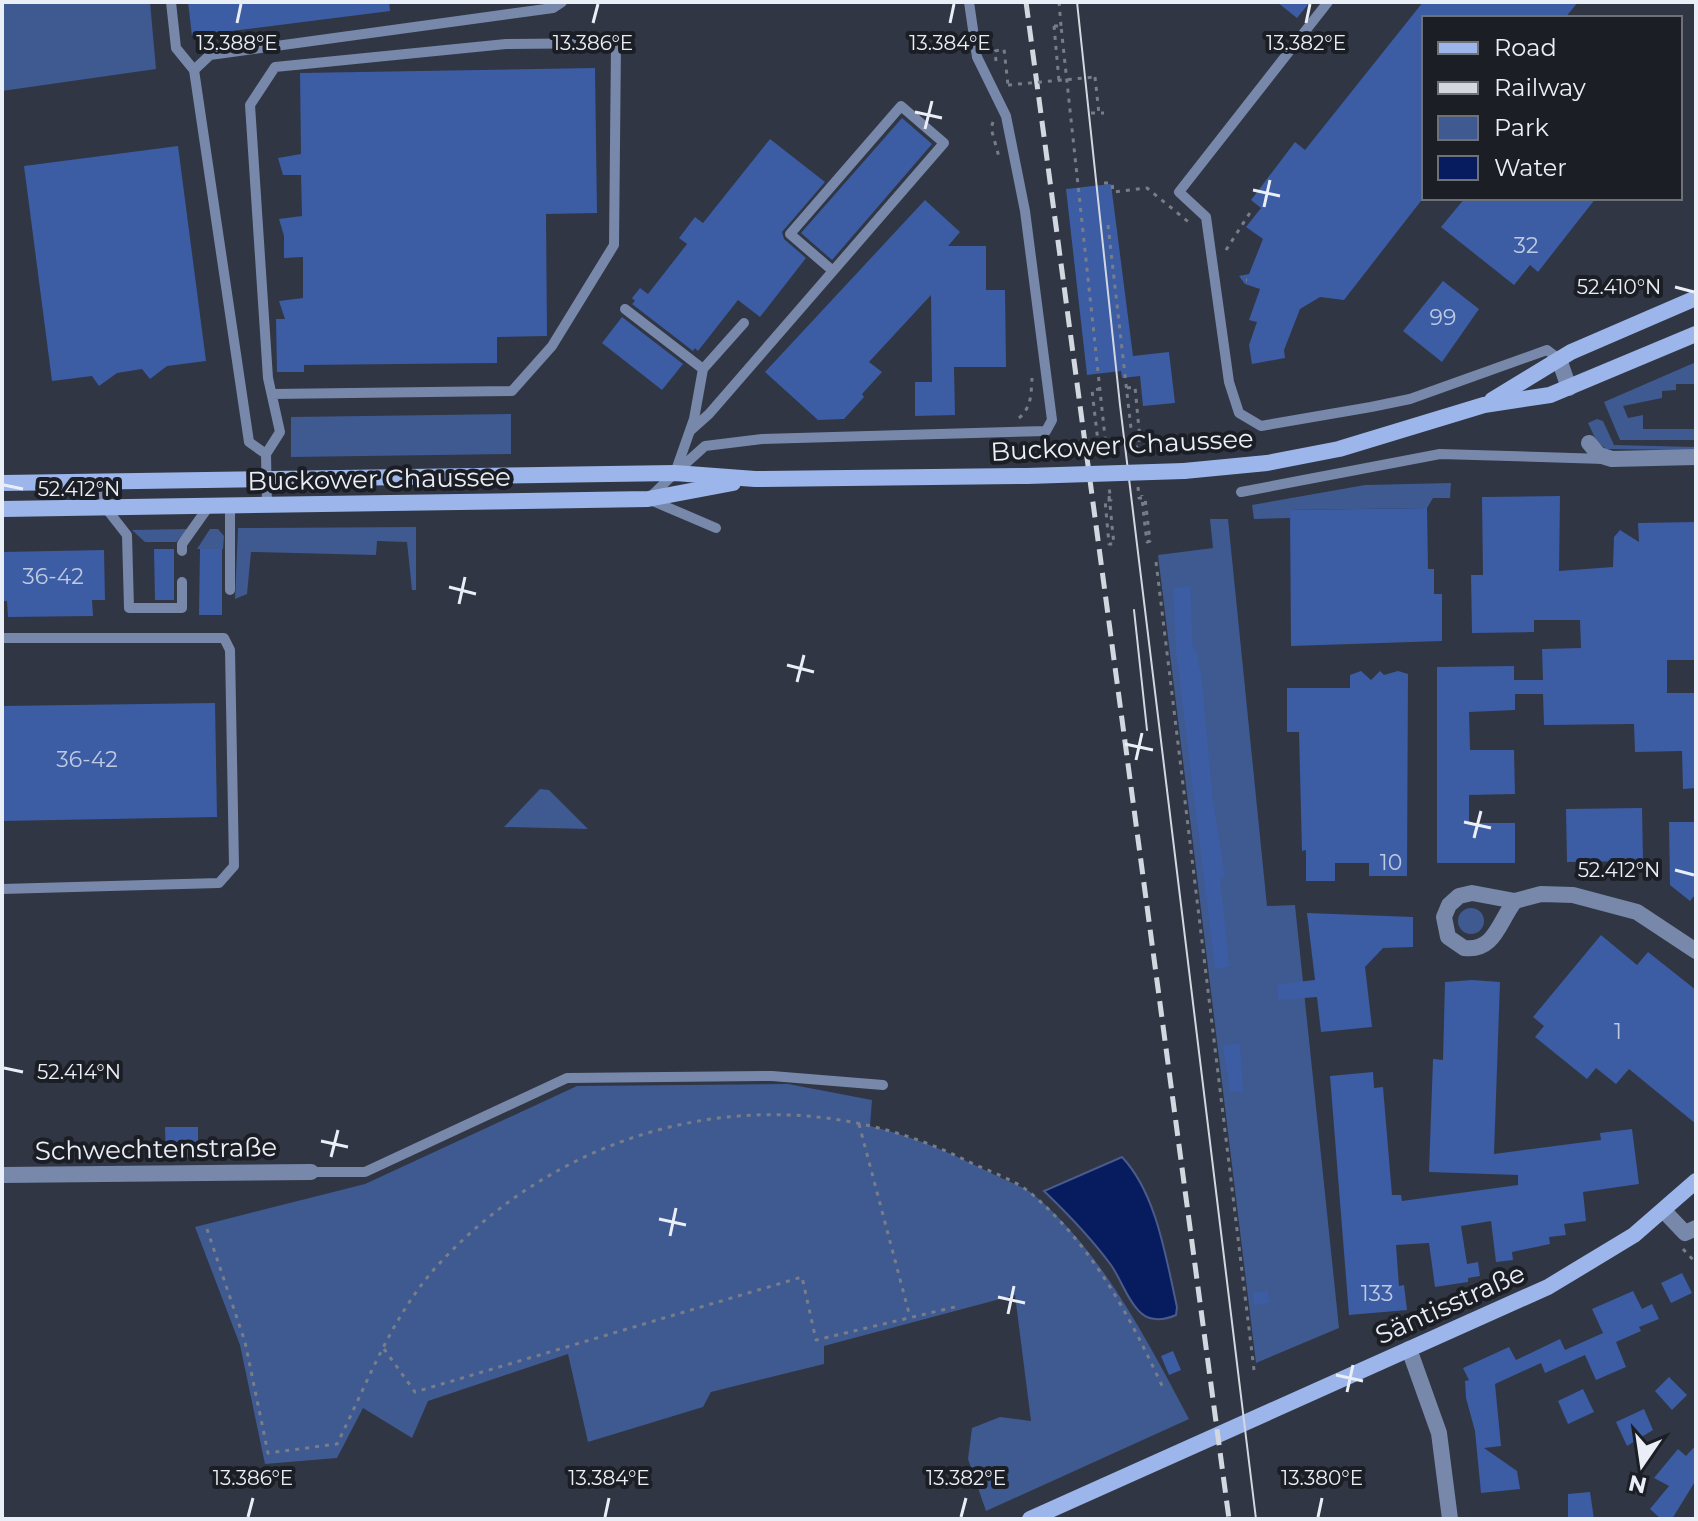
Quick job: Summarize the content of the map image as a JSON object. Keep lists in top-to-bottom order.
{
  "streets": {
    "main road": ["Buckower Chaussee", "Säntisstraße"],
    "street": ["Schwechtenstraße"]
  },
  "house_numbers": [
    "32",
    "99",
    "36-42",
    "36-42",
    "10",
    "1",
    "133"
  ],
  "legend": [
    "Road",
    "Railway",
    "Park",
    "Water"
  ],
  "north": "bottom",
  "coordinates": [
    "13.388°E",
    "13.386°E",
    "13.384°E",
    "13.382°E",
    "52.410°N",
    "52.412°N",
    "52.414°N",
    "13.380°E"
  ]
}
